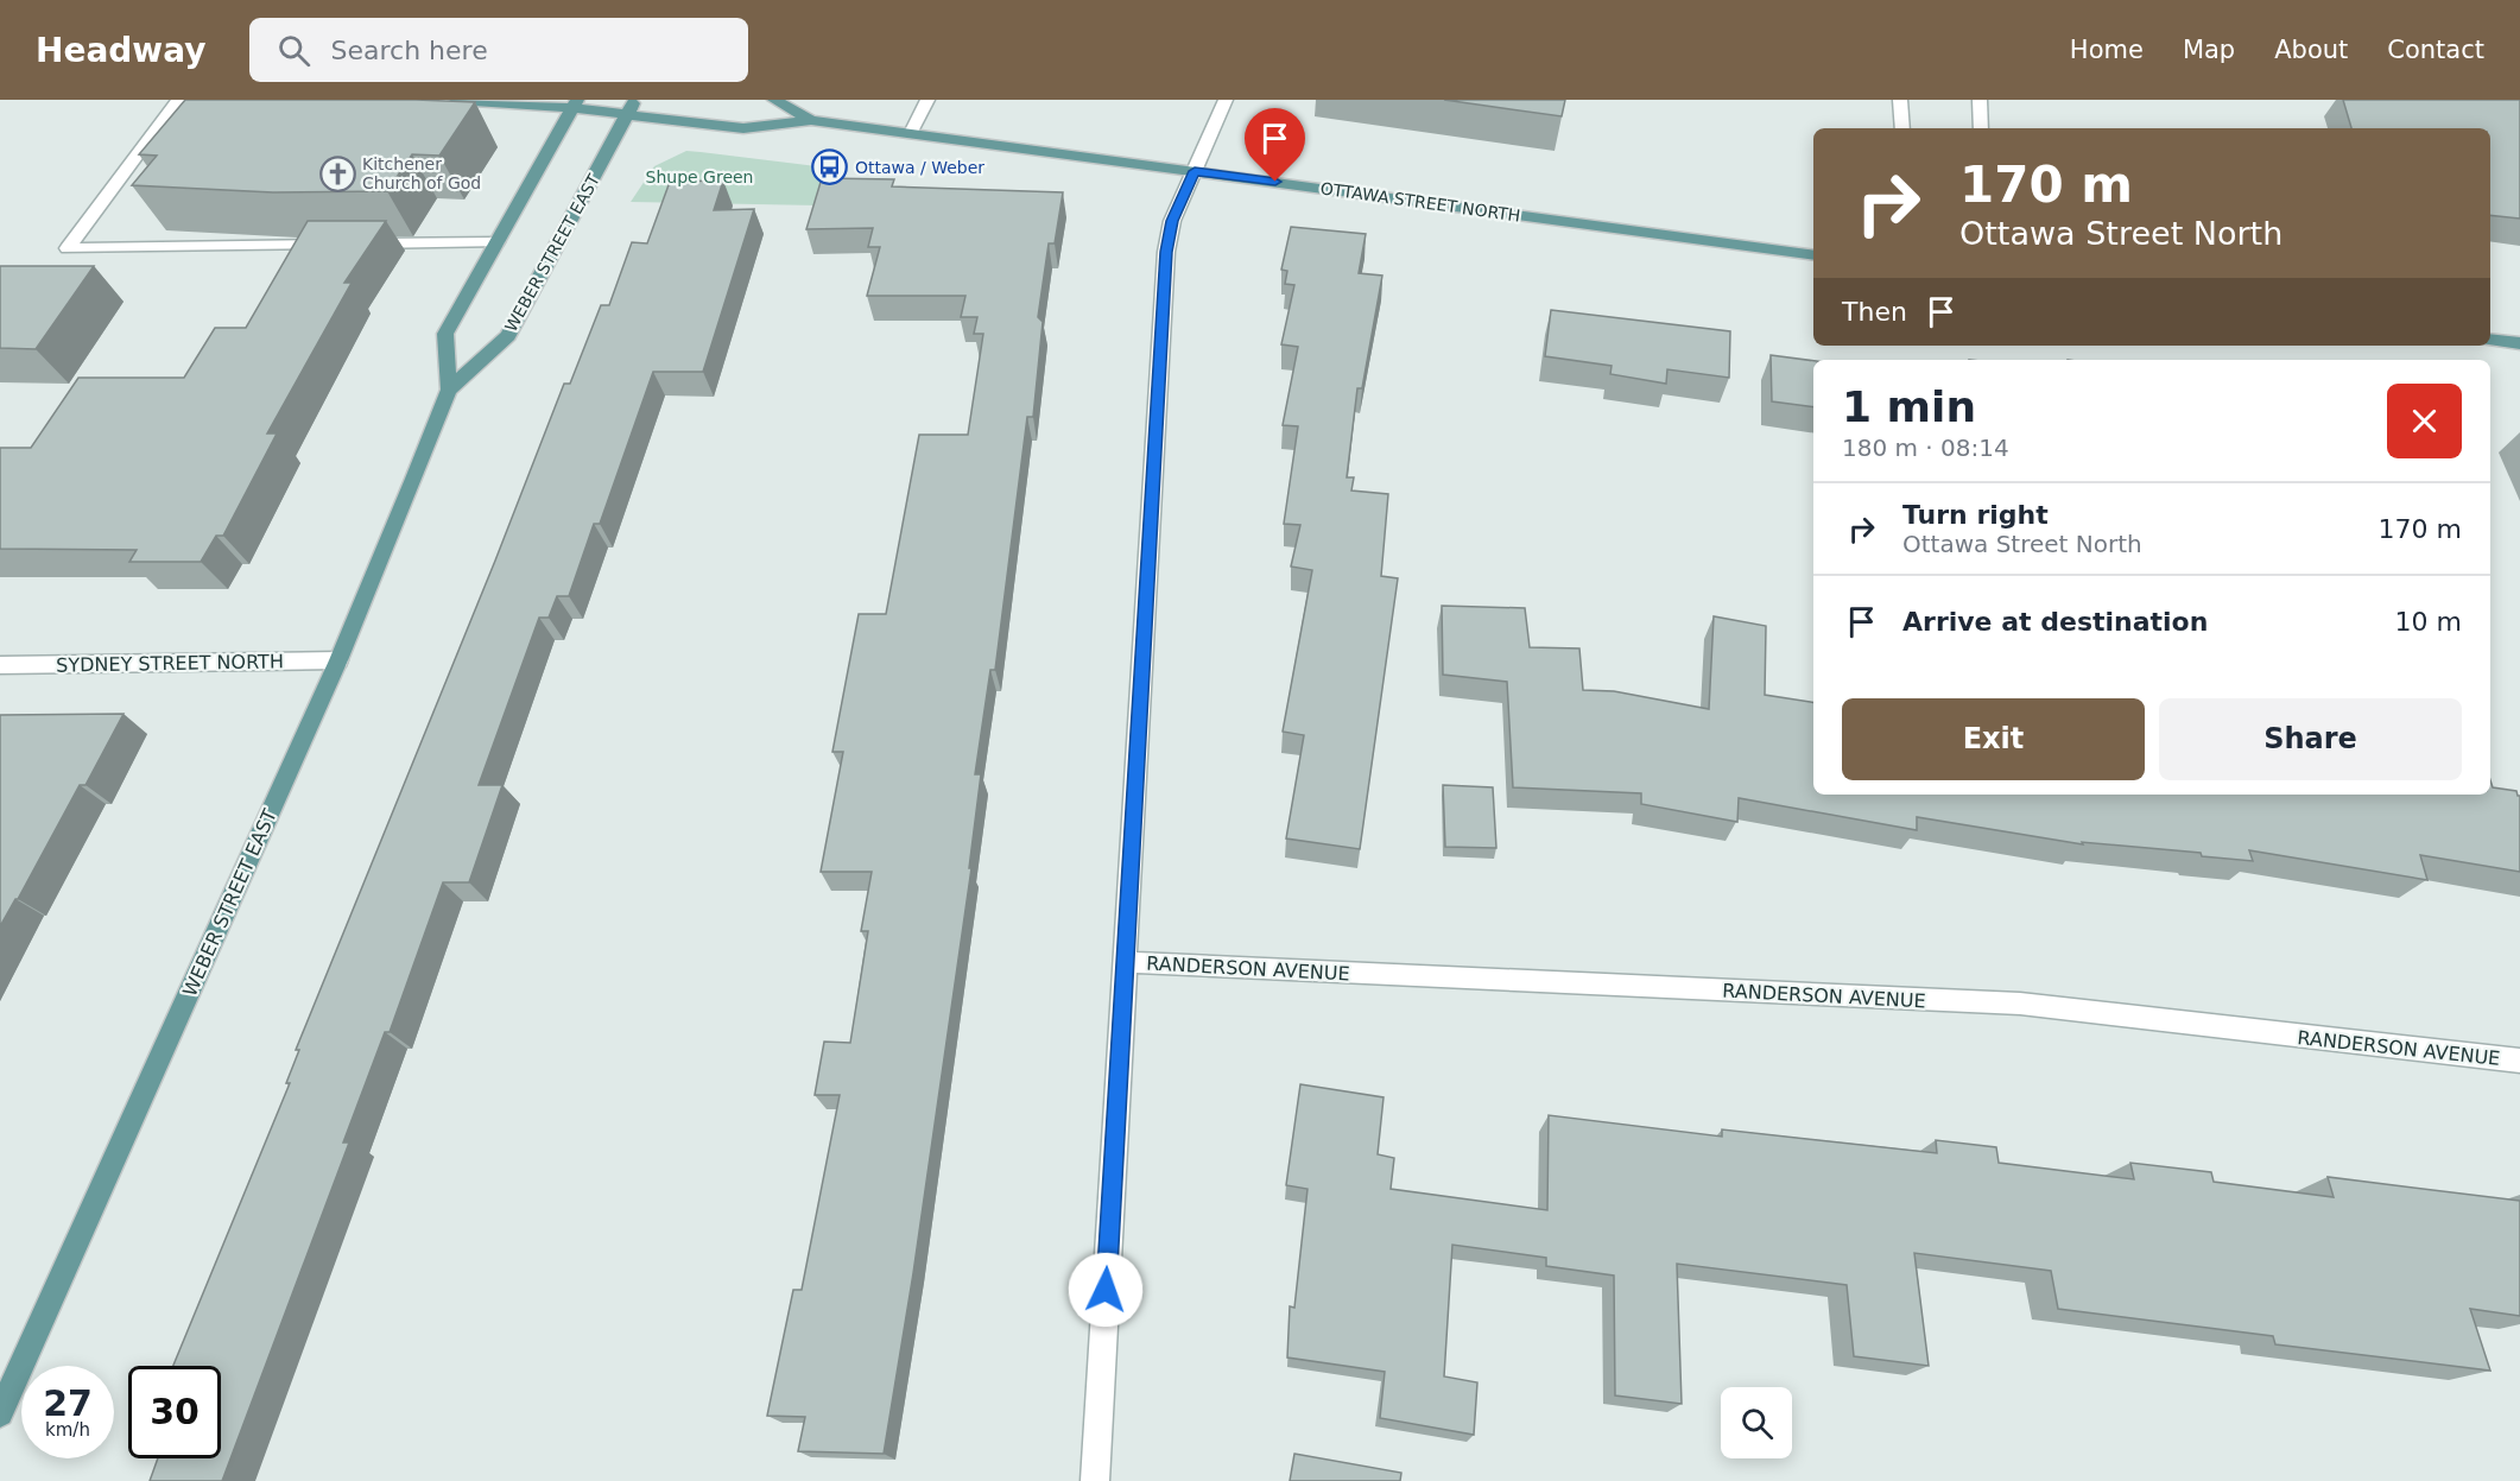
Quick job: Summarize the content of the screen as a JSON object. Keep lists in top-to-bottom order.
{
  "streets": {
    "main road": ["OTTAWA STREET NORTH", "WEBER STREET EAST"],
    "street": ["SYDNEY STREET NORTH", "RANDERSON AVENUE"]
  },
  "crossings": [
    ["OTTAWA STREET NORTH", "WEBER STREET EAST"],
    ["WEBER STREET EAST", "SYDNEY STREET NORTH"]
  ],
  "parks": ["Shupe Green"],
  "places": {
    "bus stop": ["Ottawa / Weber"],
    "church": ["Kitchener Church of God"]
  },
  "page": {
    "header": "Headway",
    "search": "Search here",
    "nav": [
      "Home",
      "Map",
      "About",
      "Contact"
    ],
    "turn": ["170 m", "Ottawa Street North"],
    "then": "Then",
    "heading": ["1 min", "180 m · 08:14"],
    "list": [
      {
        "name": "Turn right",
        "note": "Ottawa Street North",
        "value": "170 m"
      },
      {
        "name": "Arrive at destination",
        "value": "10 m"
      }
    ],
    "buttons": ["Exit", "Share"],
    "speed": "27 km/h",
    "limit": "30"
  }
}
